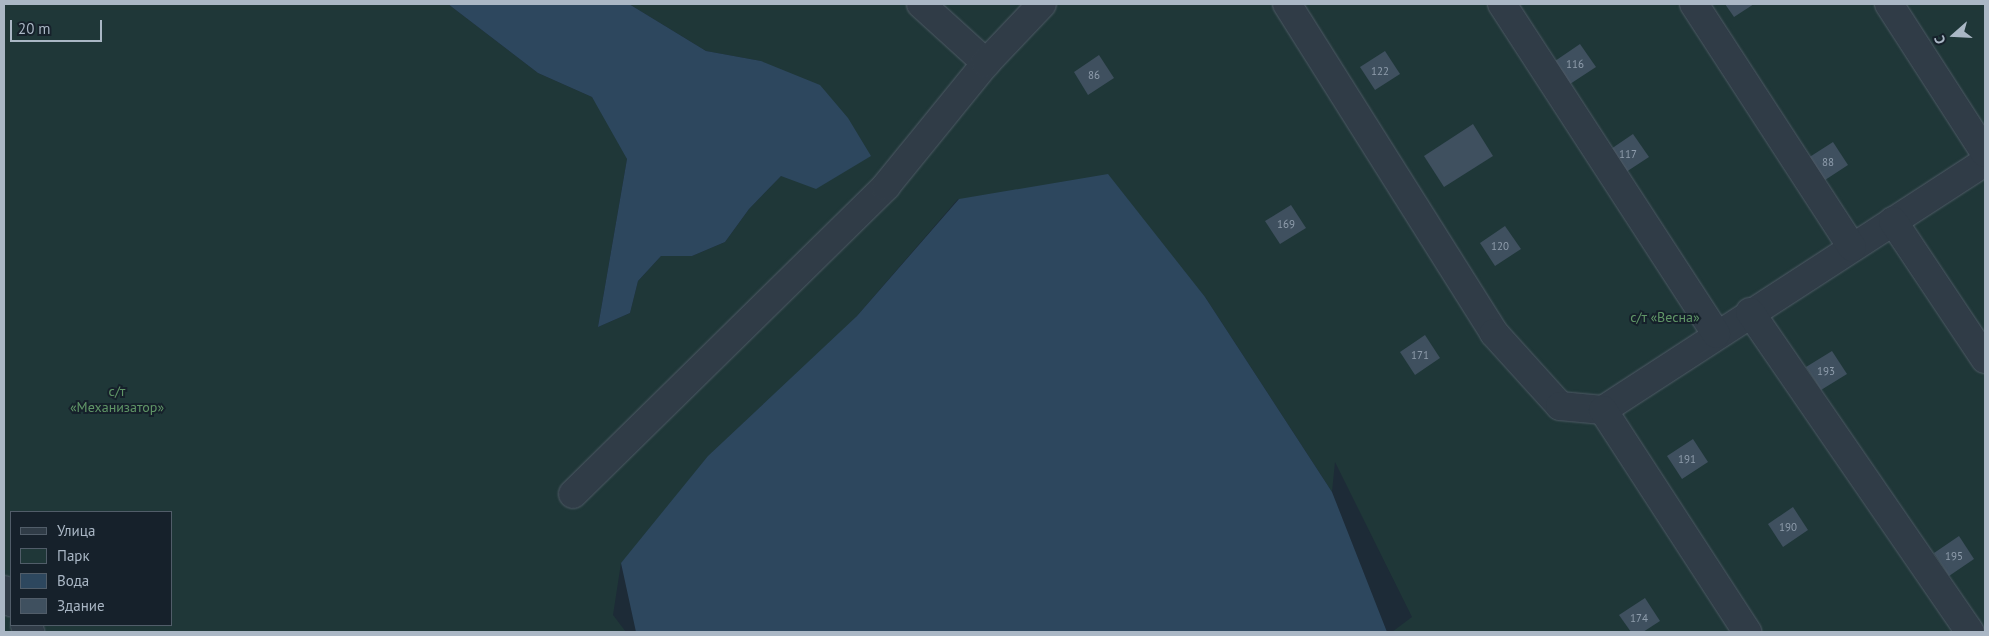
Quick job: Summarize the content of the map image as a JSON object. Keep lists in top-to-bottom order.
{
  "parks": ["с/т «Весна»", "с/т «Механизатор»"],
  "house_numbers": [
    "116",
    "122",
    "86",
    "117",
    "88",
    "169",
    "120",
    "171",
    "193",
    "191",
    "190",
    "195",
    "174"
  ],
  "legend": [
    "Улица",
    "Парк",
    "Вода",
    "Здание"
  ],
  "scale_bar": "20 m",
  "north": "left"
}
